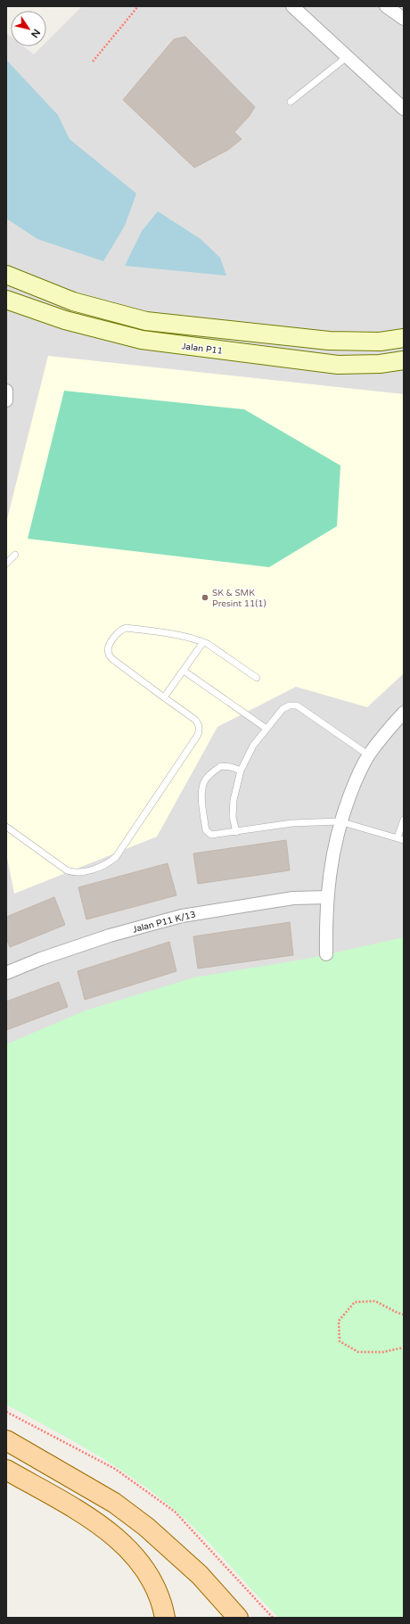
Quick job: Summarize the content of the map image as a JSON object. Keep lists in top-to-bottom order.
{
  "streets": {
    "main road": ["Jalan P11"],
    "street": ["Jalan P11 K/13"]
  },
  "places": ["SK & SMK Presint 11(1)"],
  "north": "bottom right"
}
